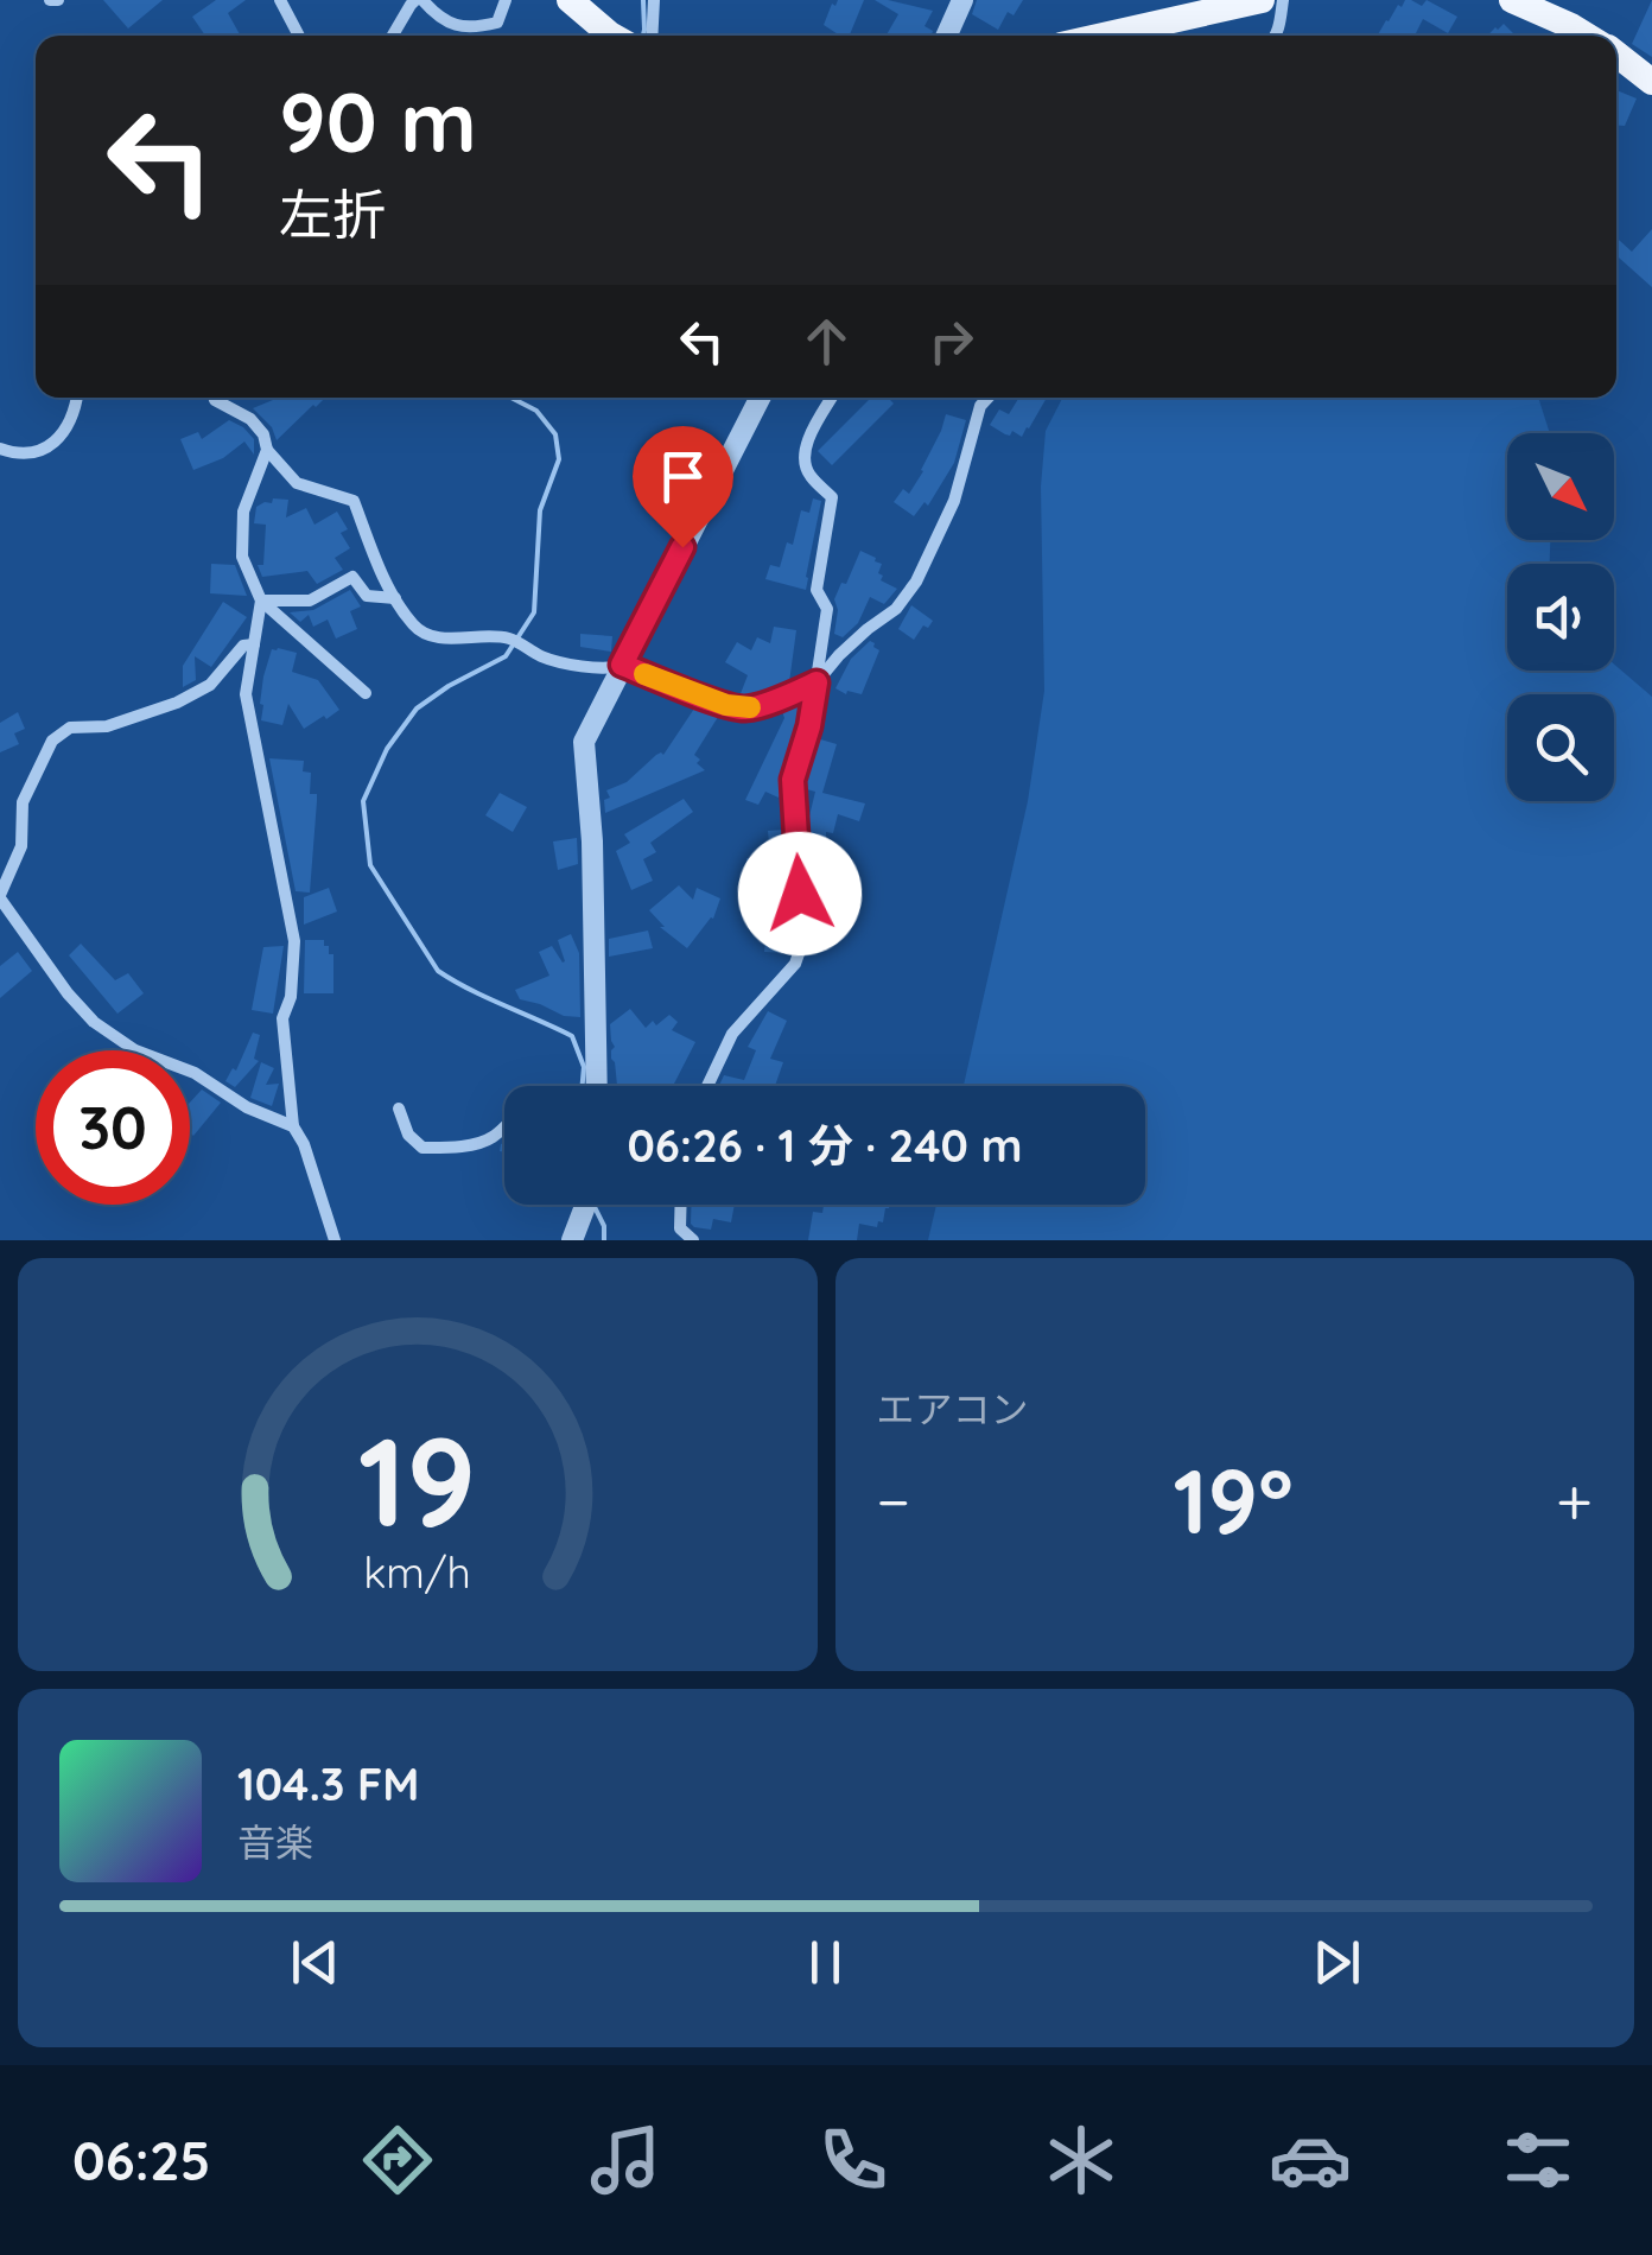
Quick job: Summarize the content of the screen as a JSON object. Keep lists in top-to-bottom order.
{
  "north": "bottom right",
  "page": {
    "turn": ["90 m", "左折"],
    "limit": "30",
    "trip": "06:26 · 1 分 · 240 m",
    "tile": "エアコン",
    "heat": ["−", "19°", "+"],
    "song": ["104.3 FM", "音楽"],
    "tabs": "06:25",
    "gauge": ["19", "km/h"]
  }
}
